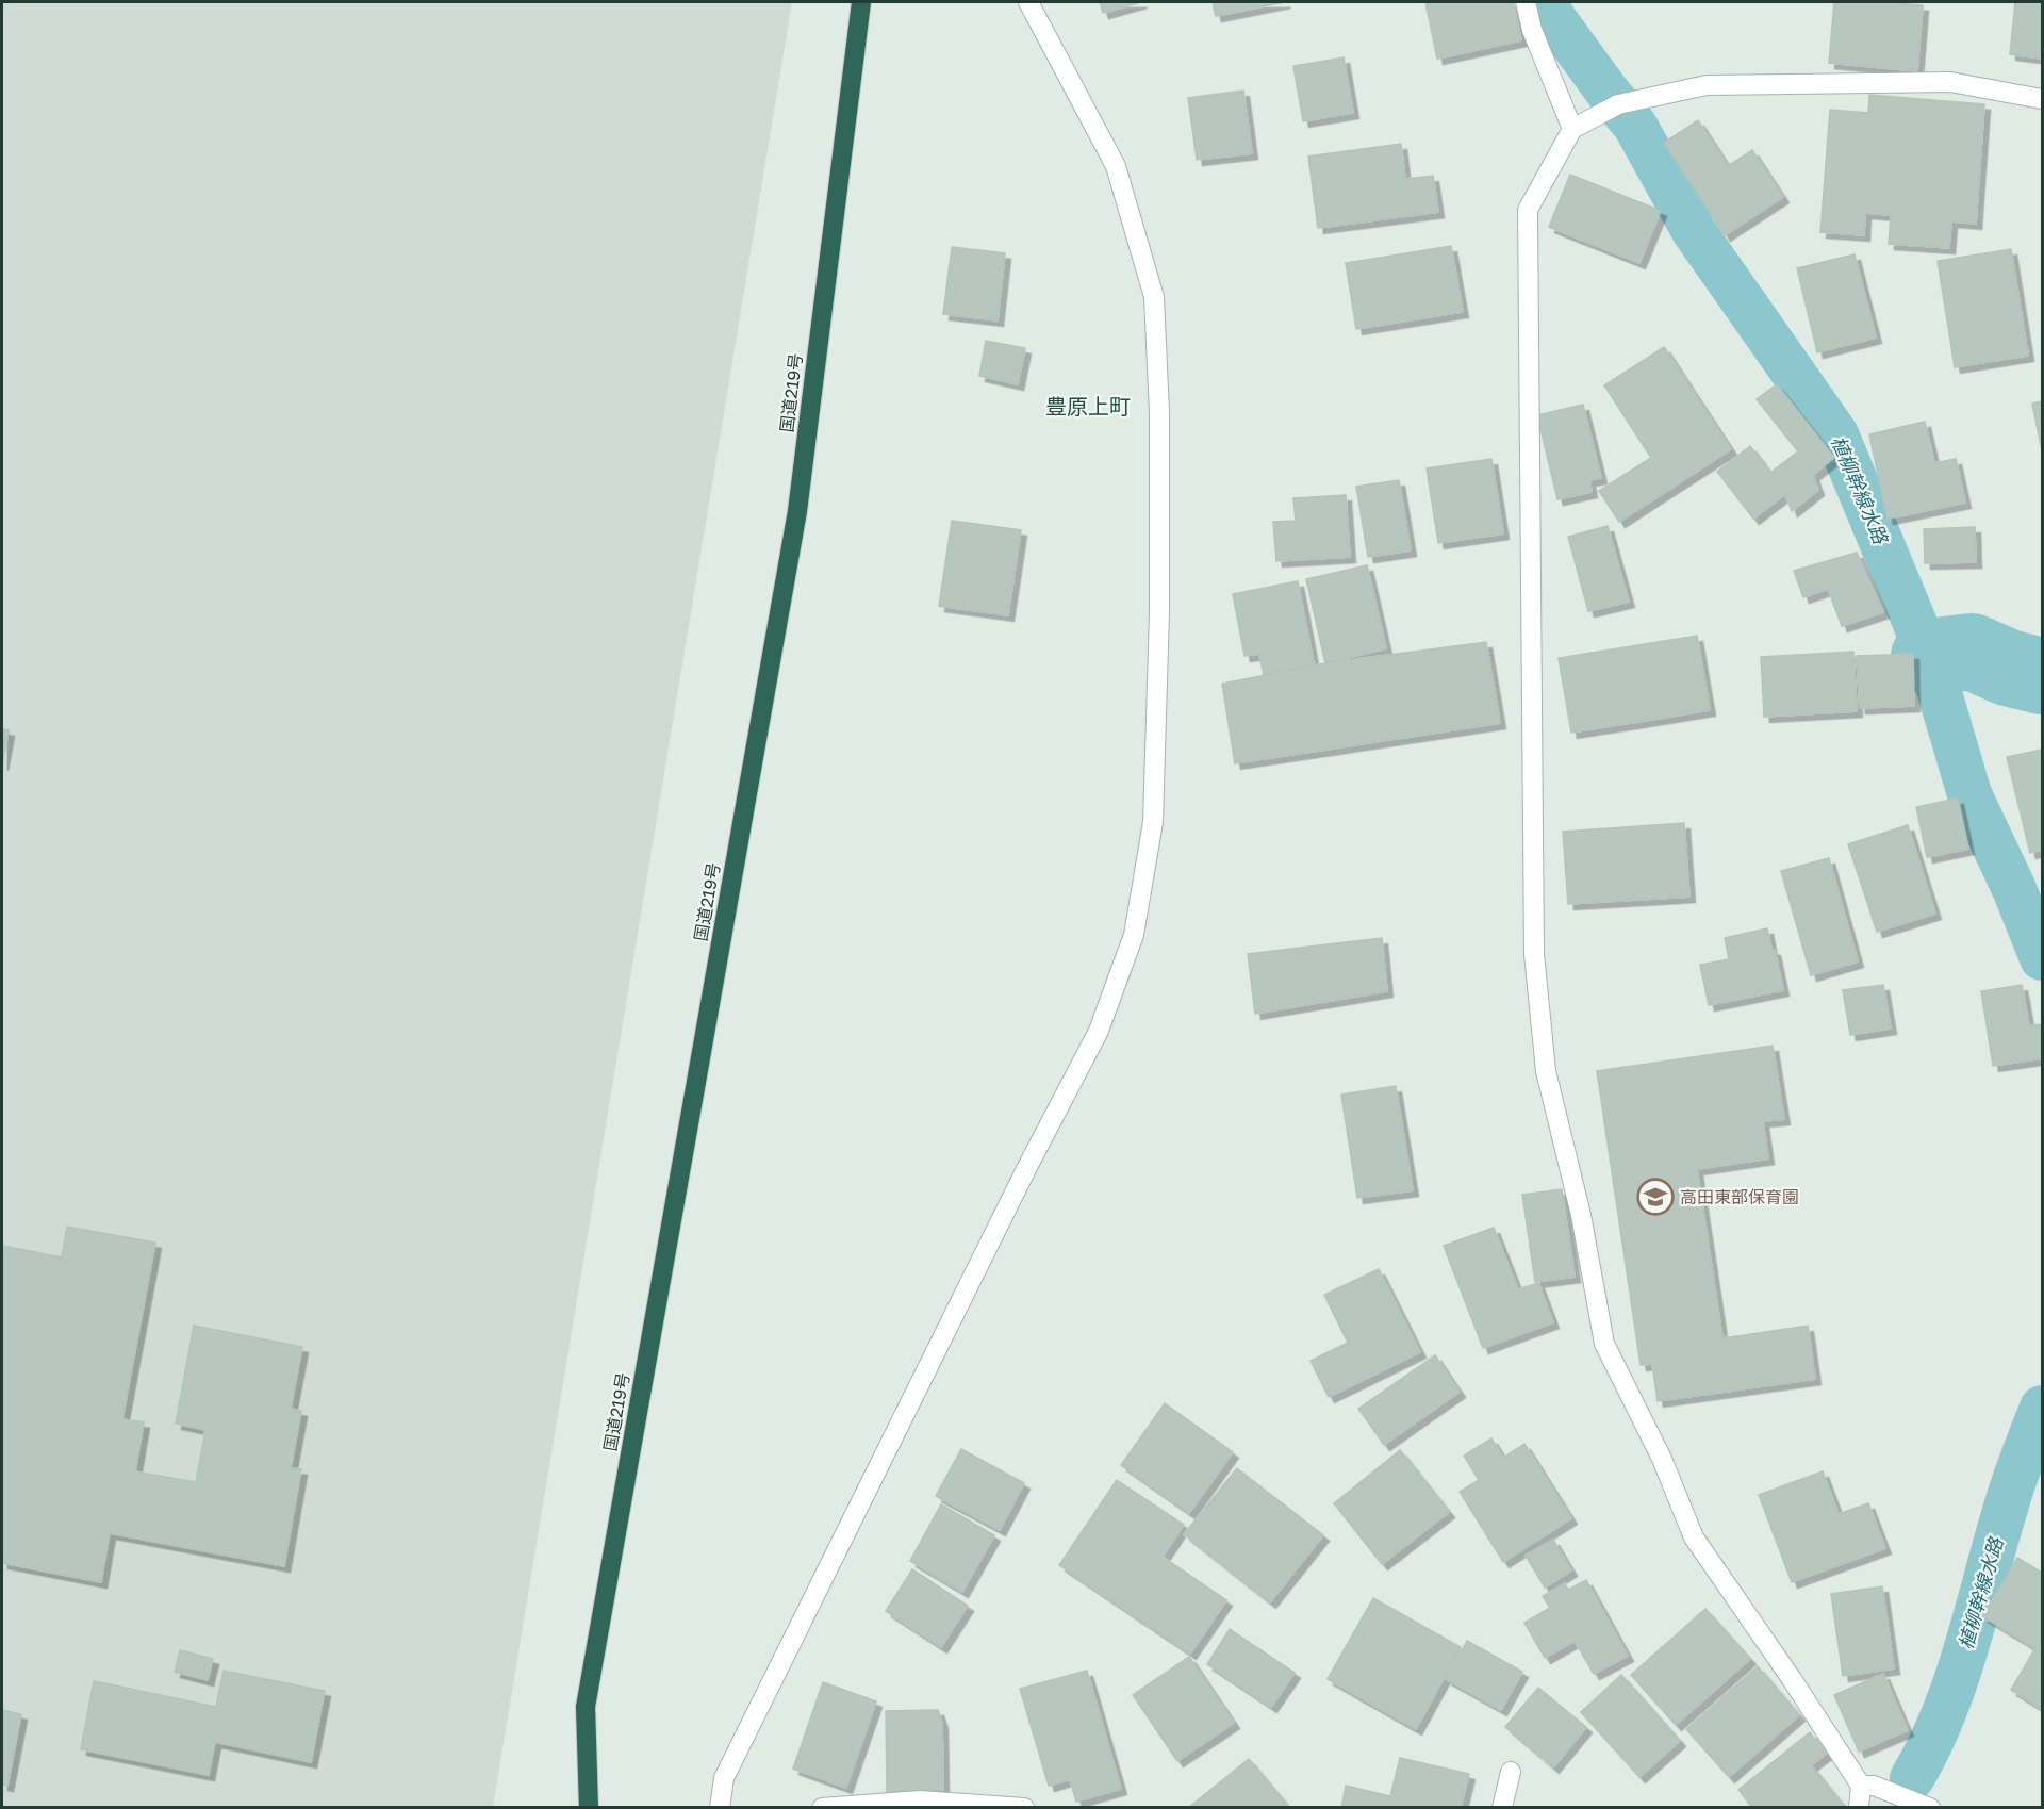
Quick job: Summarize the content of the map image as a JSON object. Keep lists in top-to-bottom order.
{
  "streets": {
    "highway": ["国道219号"]
  },
  "districts": ["豊原上町"],
  "water": ["植柳幹線水路"],
  "places": {
    "school or university": ["高田東部保育園"]
  }
}
